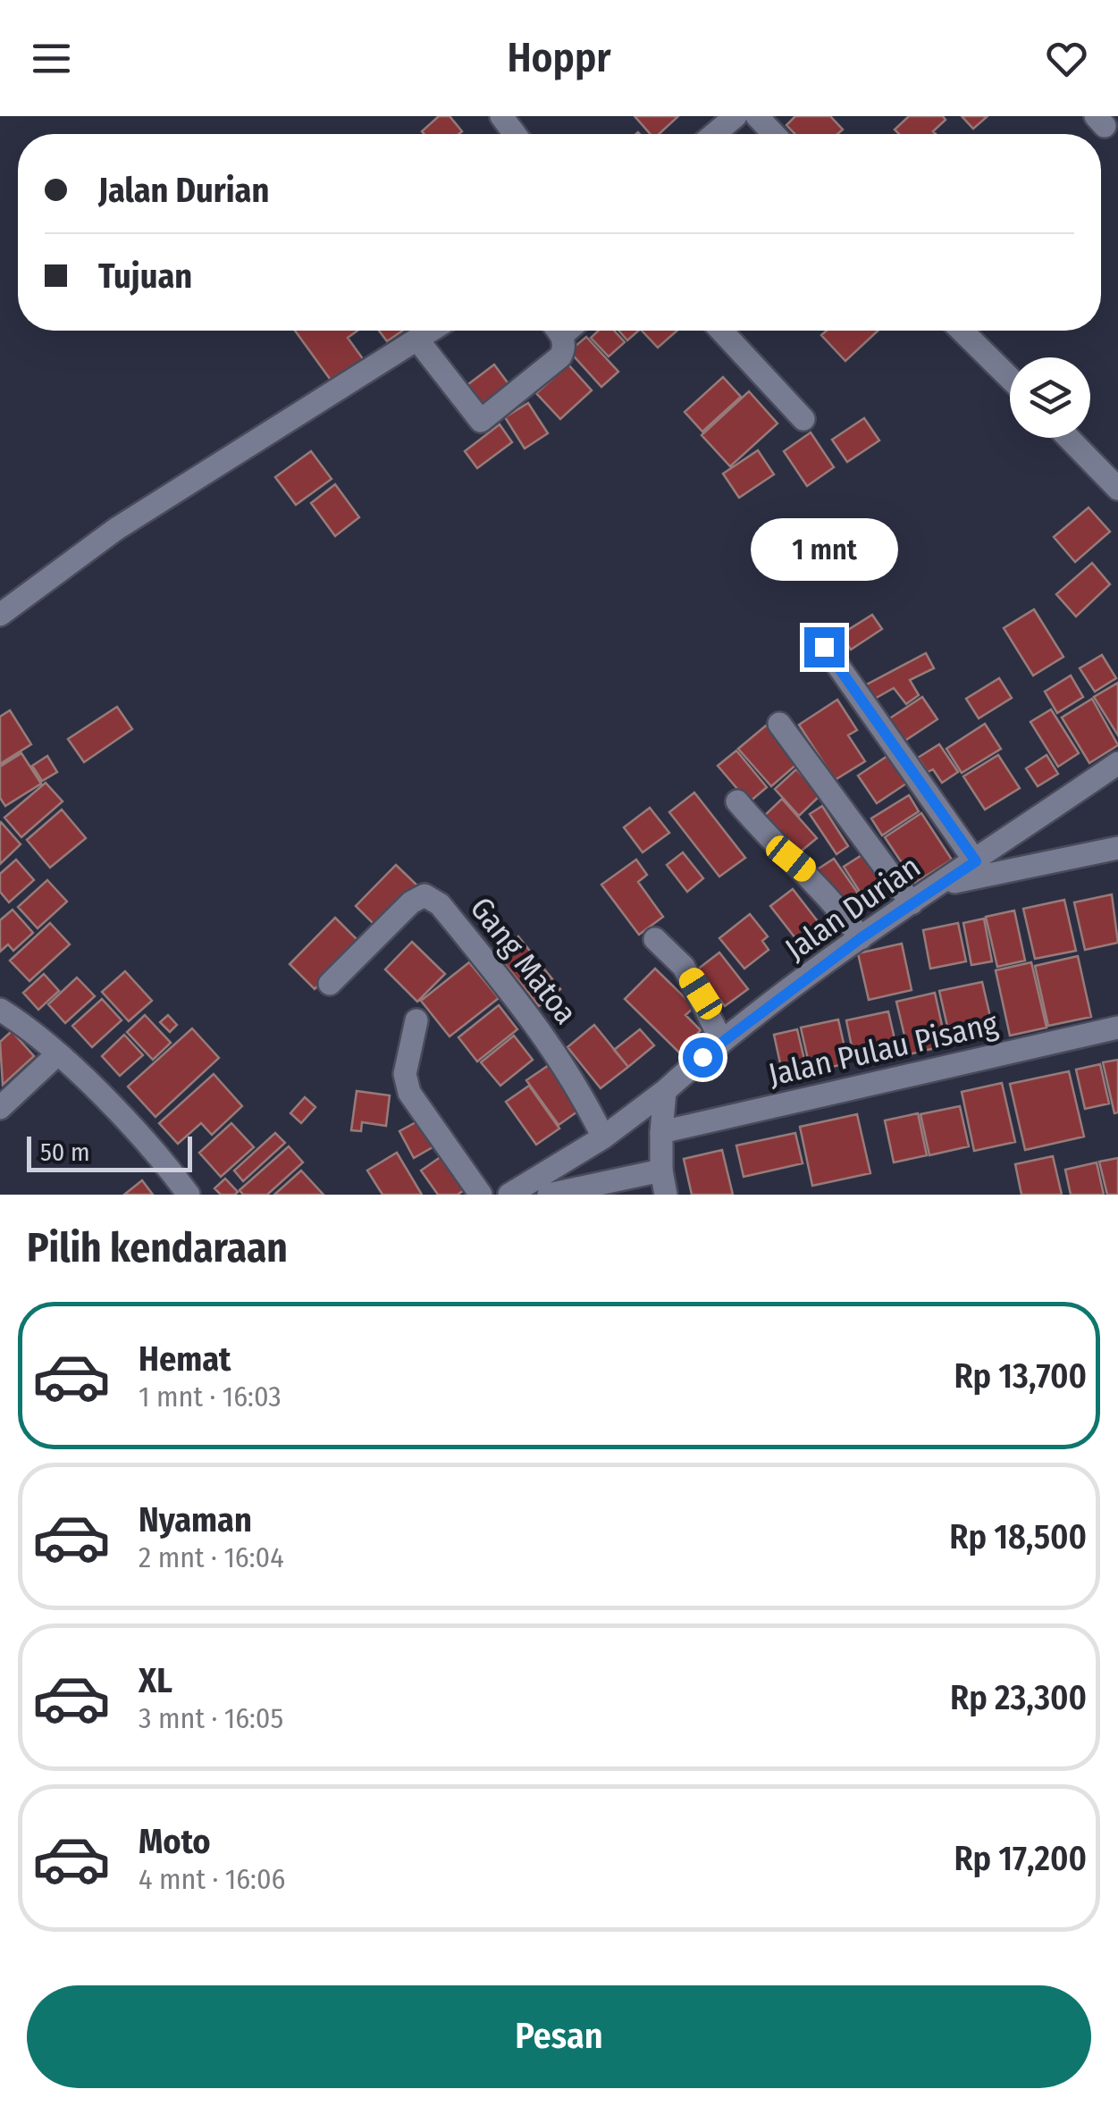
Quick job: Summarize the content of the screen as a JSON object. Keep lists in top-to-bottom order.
{
  "streets": {
    "street": ["Jalan Durian", "Gang Matoa", "Jalan Pulau Pisang"]
  },
  "crossings": [
    ["Jalan Durian", "Gang Matoa"]
  ],
  "scale_bar": "50 m",
  "page": {
    "header": "Hoppr",
    "banner": ["Jalan Durian", "Tujuan"],
    "bubble": "1 mnt",
    "scale": "50 m",
    "heading": "Pilih kendaraan",
    "list": [
      {
        "name": "Hemat",
        "note": "1 mnt · 16:03",
        "value": "Rp 13,700"
      },
      {
        "name": "Nyaman",
        "note": "2 mnt · 16:04",
        "value": "Rp 18,500"
      },
      {
        "name": "XL",
        "note": "3 mnt · 16:05",
        "value": "Rp 23,300"
      },
      {
        "name": "Moto",
        "note": "4 mnt · 16:06",
        "value": "Rp 17,200"
      }
    ],
    "buttons": "Pesan"
  }
}
